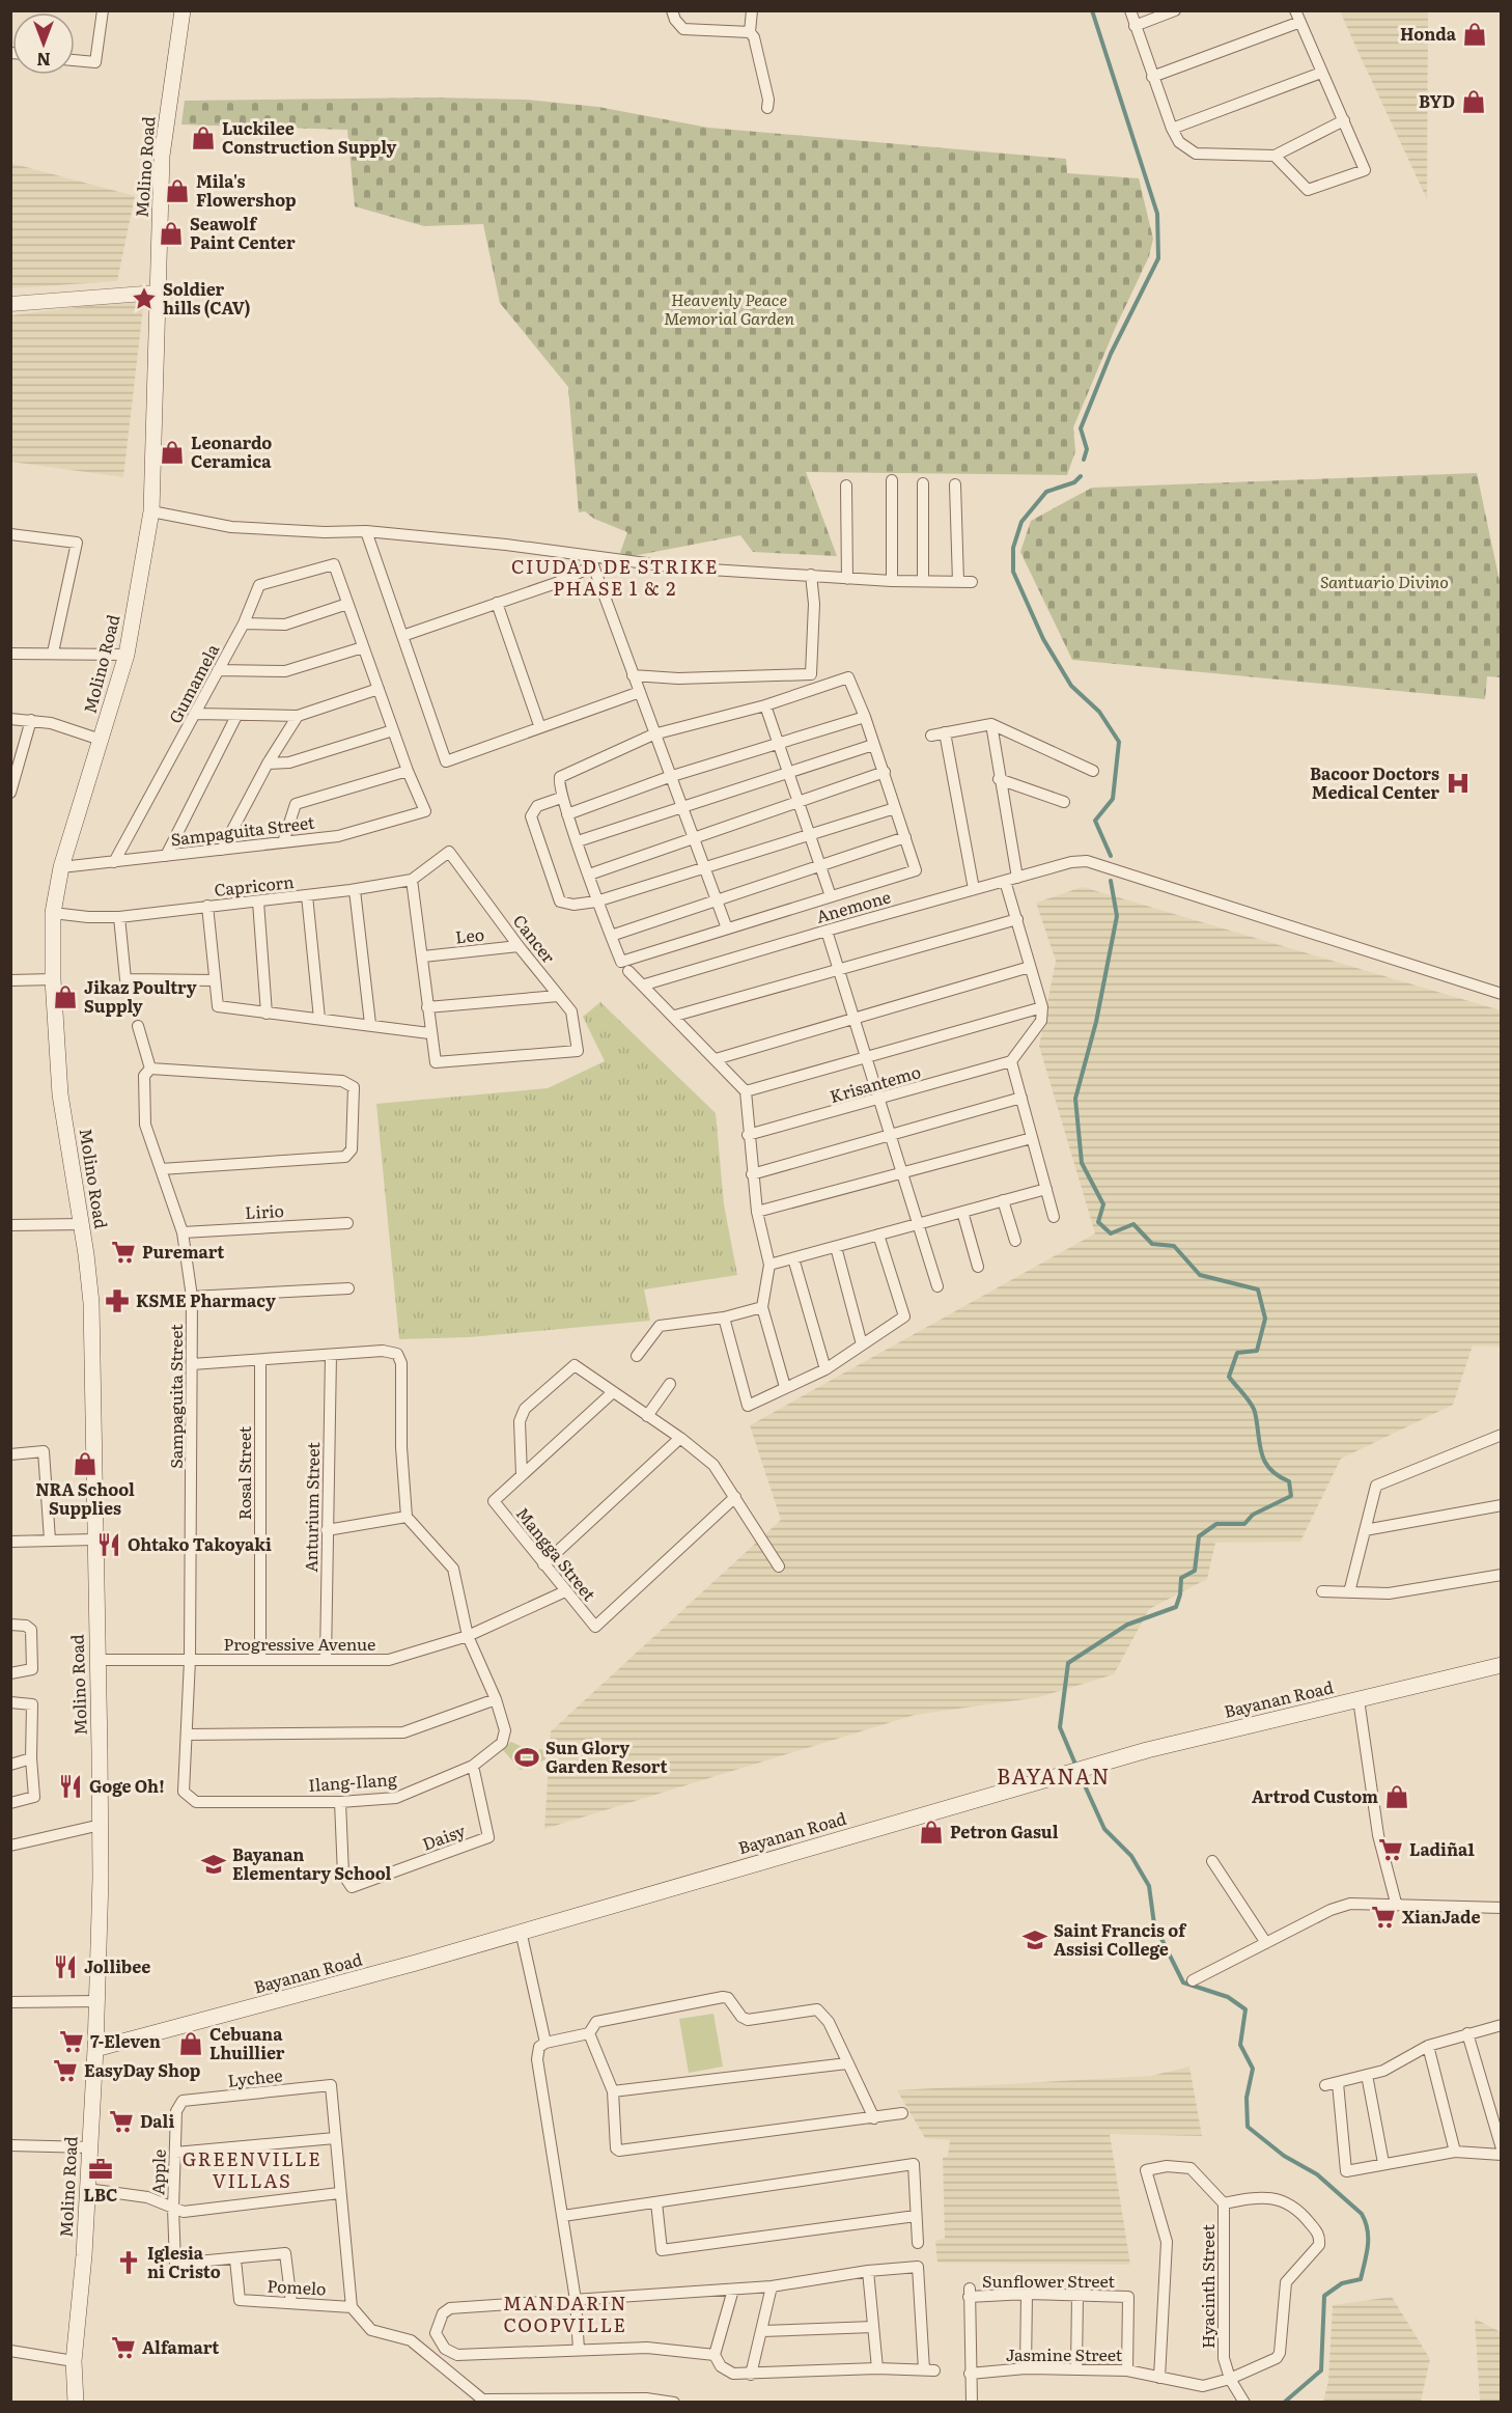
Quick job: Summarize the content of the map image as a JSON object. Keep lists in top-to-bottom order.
{
  "streets": {
    "main road": ["Molino Road", "Bayanan Road"],
    "street": [
      "Gumamela",
      "Sampaguita Street",
      "Capricorn",
      "Anemone",
      "Leo",
      "Cancer",
      "Krisantemo",
      "Lirio",
      "Rosal Street",
      "Anturium Street",
      "Mangga Street",
      "Progressive Avenue",
      "Ilang-Ilang",
      "Daisy",
      "Lychee",
      "Apple",
      "Sunflower Street",
      "Hyacinth Street",
      "Pomelo",
      "Jasmine Street"
    ]
  },
  "crossings": [
    ["Molino Road", "Sampaguita Street"],
    ["Molino Road", "Capricorn"],
    ["Molino Road", "Progressive Avenue"],
    ["Molino Road", "Bayanan Road"],
    ["Gumamela", "Sampaguita Street"],
    ["Sampaguita Street", "Lirio"],
    ["Sampaguita Street", "Progressive Avenue"],
    ["Sampaguita Street", "Ilang-Ilang"],
    ["Capricorn", "Cancer"],
    ["Leo", "Cancer"],
    ["Rosal Street", "Progressive Avenue"],
    ["Anturium Street", "Progressive Avenue"],
    ["Mangga Street", "Progressive Avenue"],
    ["Progressive Avenue", "Ilang-Ilang"],
    ["Ilang-Ilang", "Daisy"],
    ["Lychee", "Apple"],
    ["Apple", "Pomelo"],
    ["Sunflower Street", "Jasmine Street"],
    ["Hyacinth Street", "Jasmine Street"]
  ],
  "districts": [
    "CIUDAD DE STRIKE PHASE 1 & 2",
    "BAYANAN",
    "GREENVILLE VILLAS",
    "MANDARIN COOPVILLE"
  ],
  "parks": ["Heavenly Peace Memorial Garden", "Santuario Divino"],
  "places": {
    "shop": [
      "Honda",
      "BYD",
      "Luckilee Construction Supply",
      "Mila's Flowershop",
      "Seawolf Paint Center",
      "Leonardo Ceramica",
      "Jikaz Poultry Supply",
      "NRA School Supplies",
      "Artrod Custom",
      "Petron Gasul",
      "Cebuana Lhuillier"
    ],
    "place": ["Soldier hills (CAV)"],
    "hospital": ["Bacoor Doctors Medical Center"],
    "supermarket": [
      "Puremart",
      "Ladiña1",
      "XianJade",
      "7-Eleven",
      "EasyDay Shop",
      "Dali",
      "Alfamart"
    ],
    "pharmacy": ["KSME Pharmacy"],
    "restaurant": ["Ohtako Takoyaki", "Goge Oh!", "Jollibee"],
    "sports": ["Sun Glory Garden Resort"],
    "school or university": ["Bayanan Elementary School", "Saint Francis of Assisi College"],
    "office": ["LBC"],
    "church": ["Iglesia ni Cristo"]
  },
  "north": "bottom"
}
